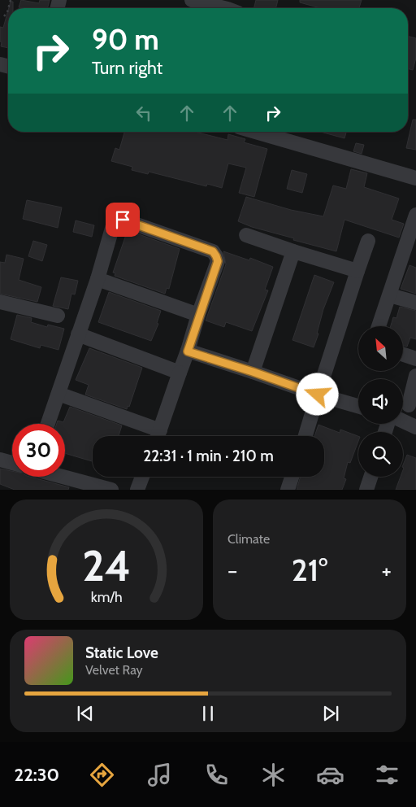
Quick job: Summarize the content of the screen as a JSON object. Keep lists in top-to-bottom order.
{
  "north": "top left",
  "page": {
    "turn": ["90 m", "Turn right"],
    "limit": "30",
    "trip": "22:31 · 1 min · 210 m",
    "tile": "Climate",
    "heat": ["−", "21°", "+"],
    "song": ["Static Love", "Velvet Ray"],
    "tabs": "22:30",
    "gauge": ["24", "km/h"]
  }
}
